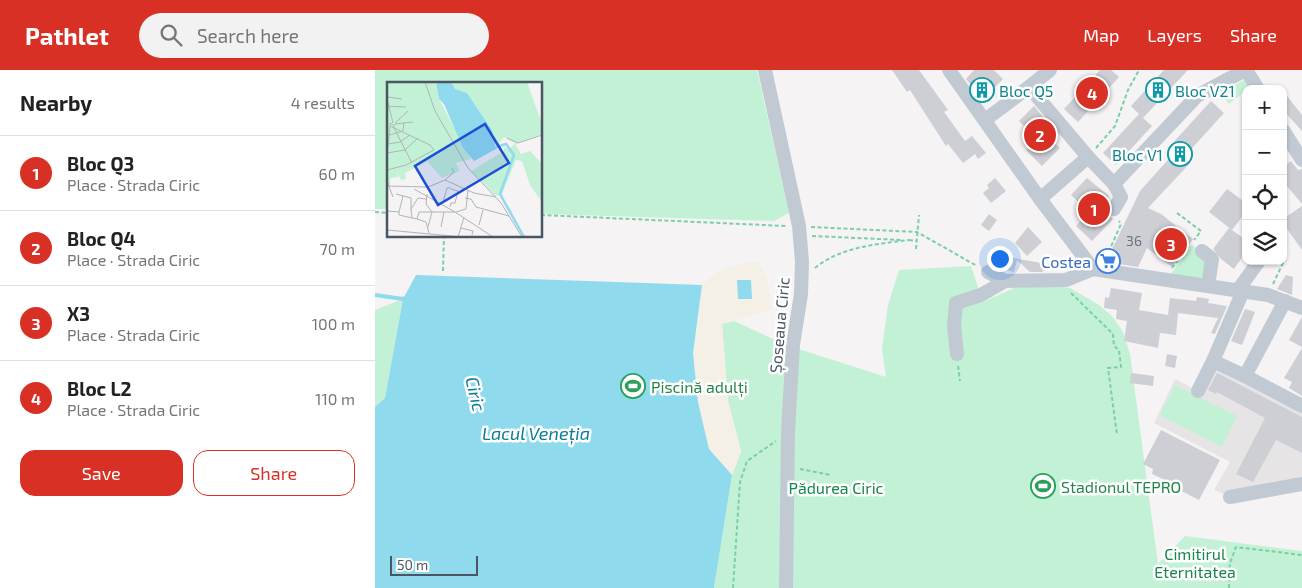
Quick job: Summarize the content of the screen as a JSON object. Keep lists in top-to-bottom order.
{
  "streets": {
    "street": ["Șoseaua Ciric"]
  },
  "water": ["Ciric", "Lacul Veneția"],
  "parks": ["Pădurea Ciric", "Cimitirul Eternitatea"],
  "places": {
    "building": ["Bloc Q5", "Bloc V21", "Bloc V1"],
    "supermarket": ["Costea"],
    "sports": ["Piscină adulți", "Stadionul TEPRO"]
  },
  "house_numbers": ["36"],
  "scale_bar": "50 m",
  "page": {
    "header": "Pathlet",
    "search": "Search here",
    "nav": ["Map", "Layers", "Share"],
    "heading": ["Nearby", "4 results"],
    "pins": [
      "4",
      "2",
      "1",
      "3"
    ],
    "map_buttons": ["+", "−"],
    "list": [
      {
        "mark": "1",
        "name": "Bloc Q3",
        "note": "Place · Strada Ciric",
        "value": "60 m"
      },
      {
        "mark": "2",
        "name": "Bloc Q4",
        "note": "Place · Strada Ciric",
        "value": "70 m"
      },
      {
        "mark": "3",
        "name": "X3",
        "note": "Place · Strada Ciric",
        "value": "100 m"
      },
      {
        "mark": "4",
        "name": "Bloc L2",
        "note": "Place · Strada Ciric",
        "value": "110 m"
      }
    ],
    "buttons": ["Save", "Share"],
    "scale": "50 m"
  }
}
